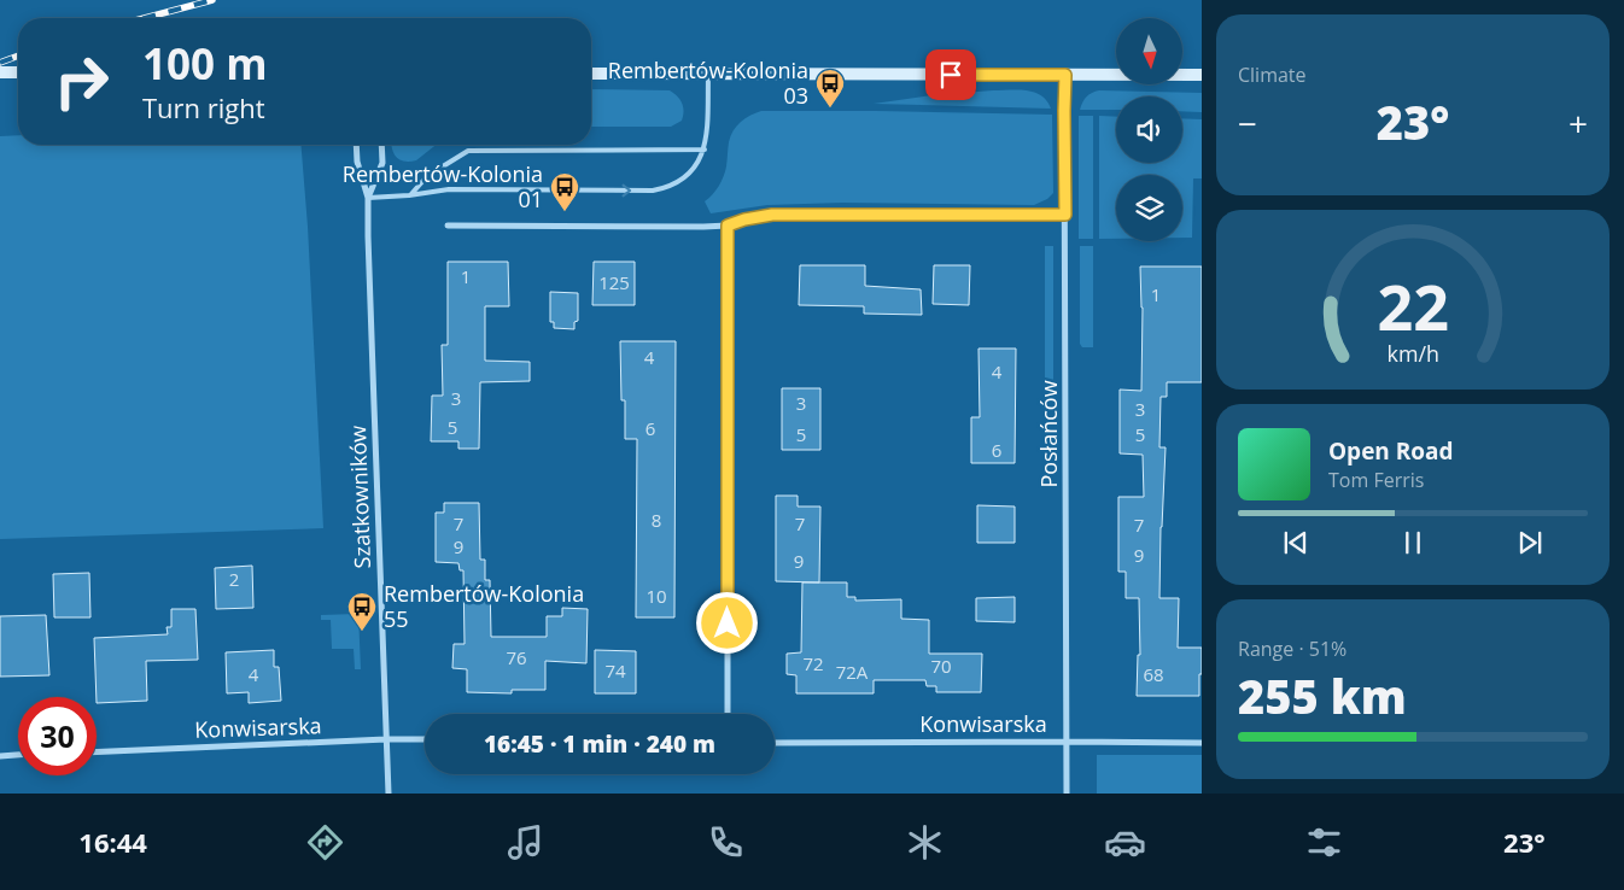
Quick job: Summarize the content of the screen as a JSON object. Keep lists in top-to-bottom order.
{
  "streets": {
    "street": ["Posłańców", "Szatkowników", "Konwisarska"]
  },
  "crossings": [
    ["Posłańców", "Konwisarska"],
    ["Szatkowników", "Konwisarska"]
  ],
  "places": {
    "bus stop": ["Rembertów-Kolonia 03", "Rembertów-Kolonia 01", "Rembertów-Kolonia 55"]
  },
  "house_numbers": [
    "1",
    "125",
    "1",
    "4",
    "4",
    "3",
    "3",
    "3",
    "5",
    "6",
    "5",
    "5",
    "6",
    "8",
    "7",
    "7",
    "7",
    "9",
    "9",
    "9",
    "2",
    "10",
    "76",
    "72",
    "70",
    "74",
    "72A",
    "4",
    "68"
  ],
  "north": "bottom",
  "page": {
    "tile": [
      "Climate",
      ["Range · 51%", "255 km"]
    ],
    "turn": ["100 m", "Turn right"],
    "heat": ["−", "23°", "+"],
    "song": ["Open Road", "Tom Ferris"],
    "limit": "30",
    "trip": "16:45 · 1 min · 240 m",
    "tabs": ["16:44", "23°"],
    "gauge": ["22", "km/h"]
  }
}
